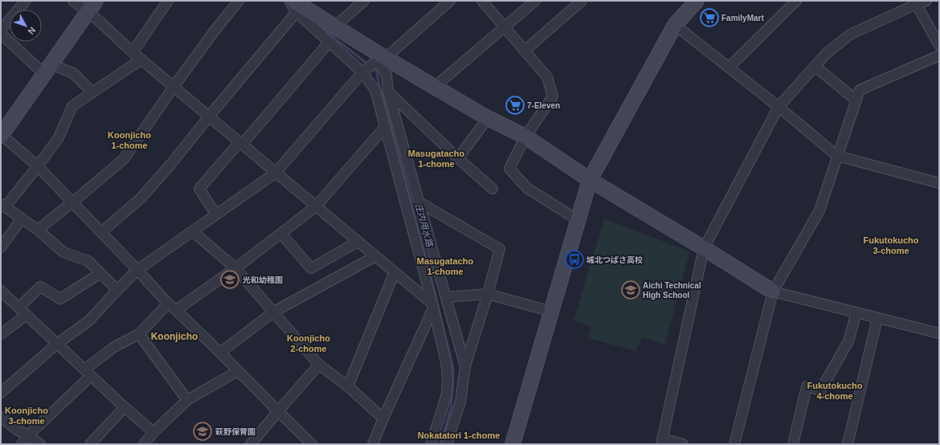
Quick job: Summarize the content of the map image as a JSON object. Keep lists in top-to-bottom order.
{
  "districts": [
    "Koonjicho 1-chome",
    "Masugatacho 1-chome",
    "Fukutokucho 3-chome",
    "Masugatacho 1-chome",
    "Koonjicho",
    "Koonjicho 2-chome",
    "Fukutokucho 4-chome",
    "Koonjicho 3-chome",
    "Nokatatori 1-chome"
  ],
  "water": ["庄内用水路"],
  "places": {
    "supermarket": ["FamilyMart", "7-Eleven"],
    "bus stop": ["城北つばさ高校"],
    "school or university": ["光和幼稚園", "Aichi Technical High School", "萩野保育園"]
  },
  "north": "bottom right"
}
